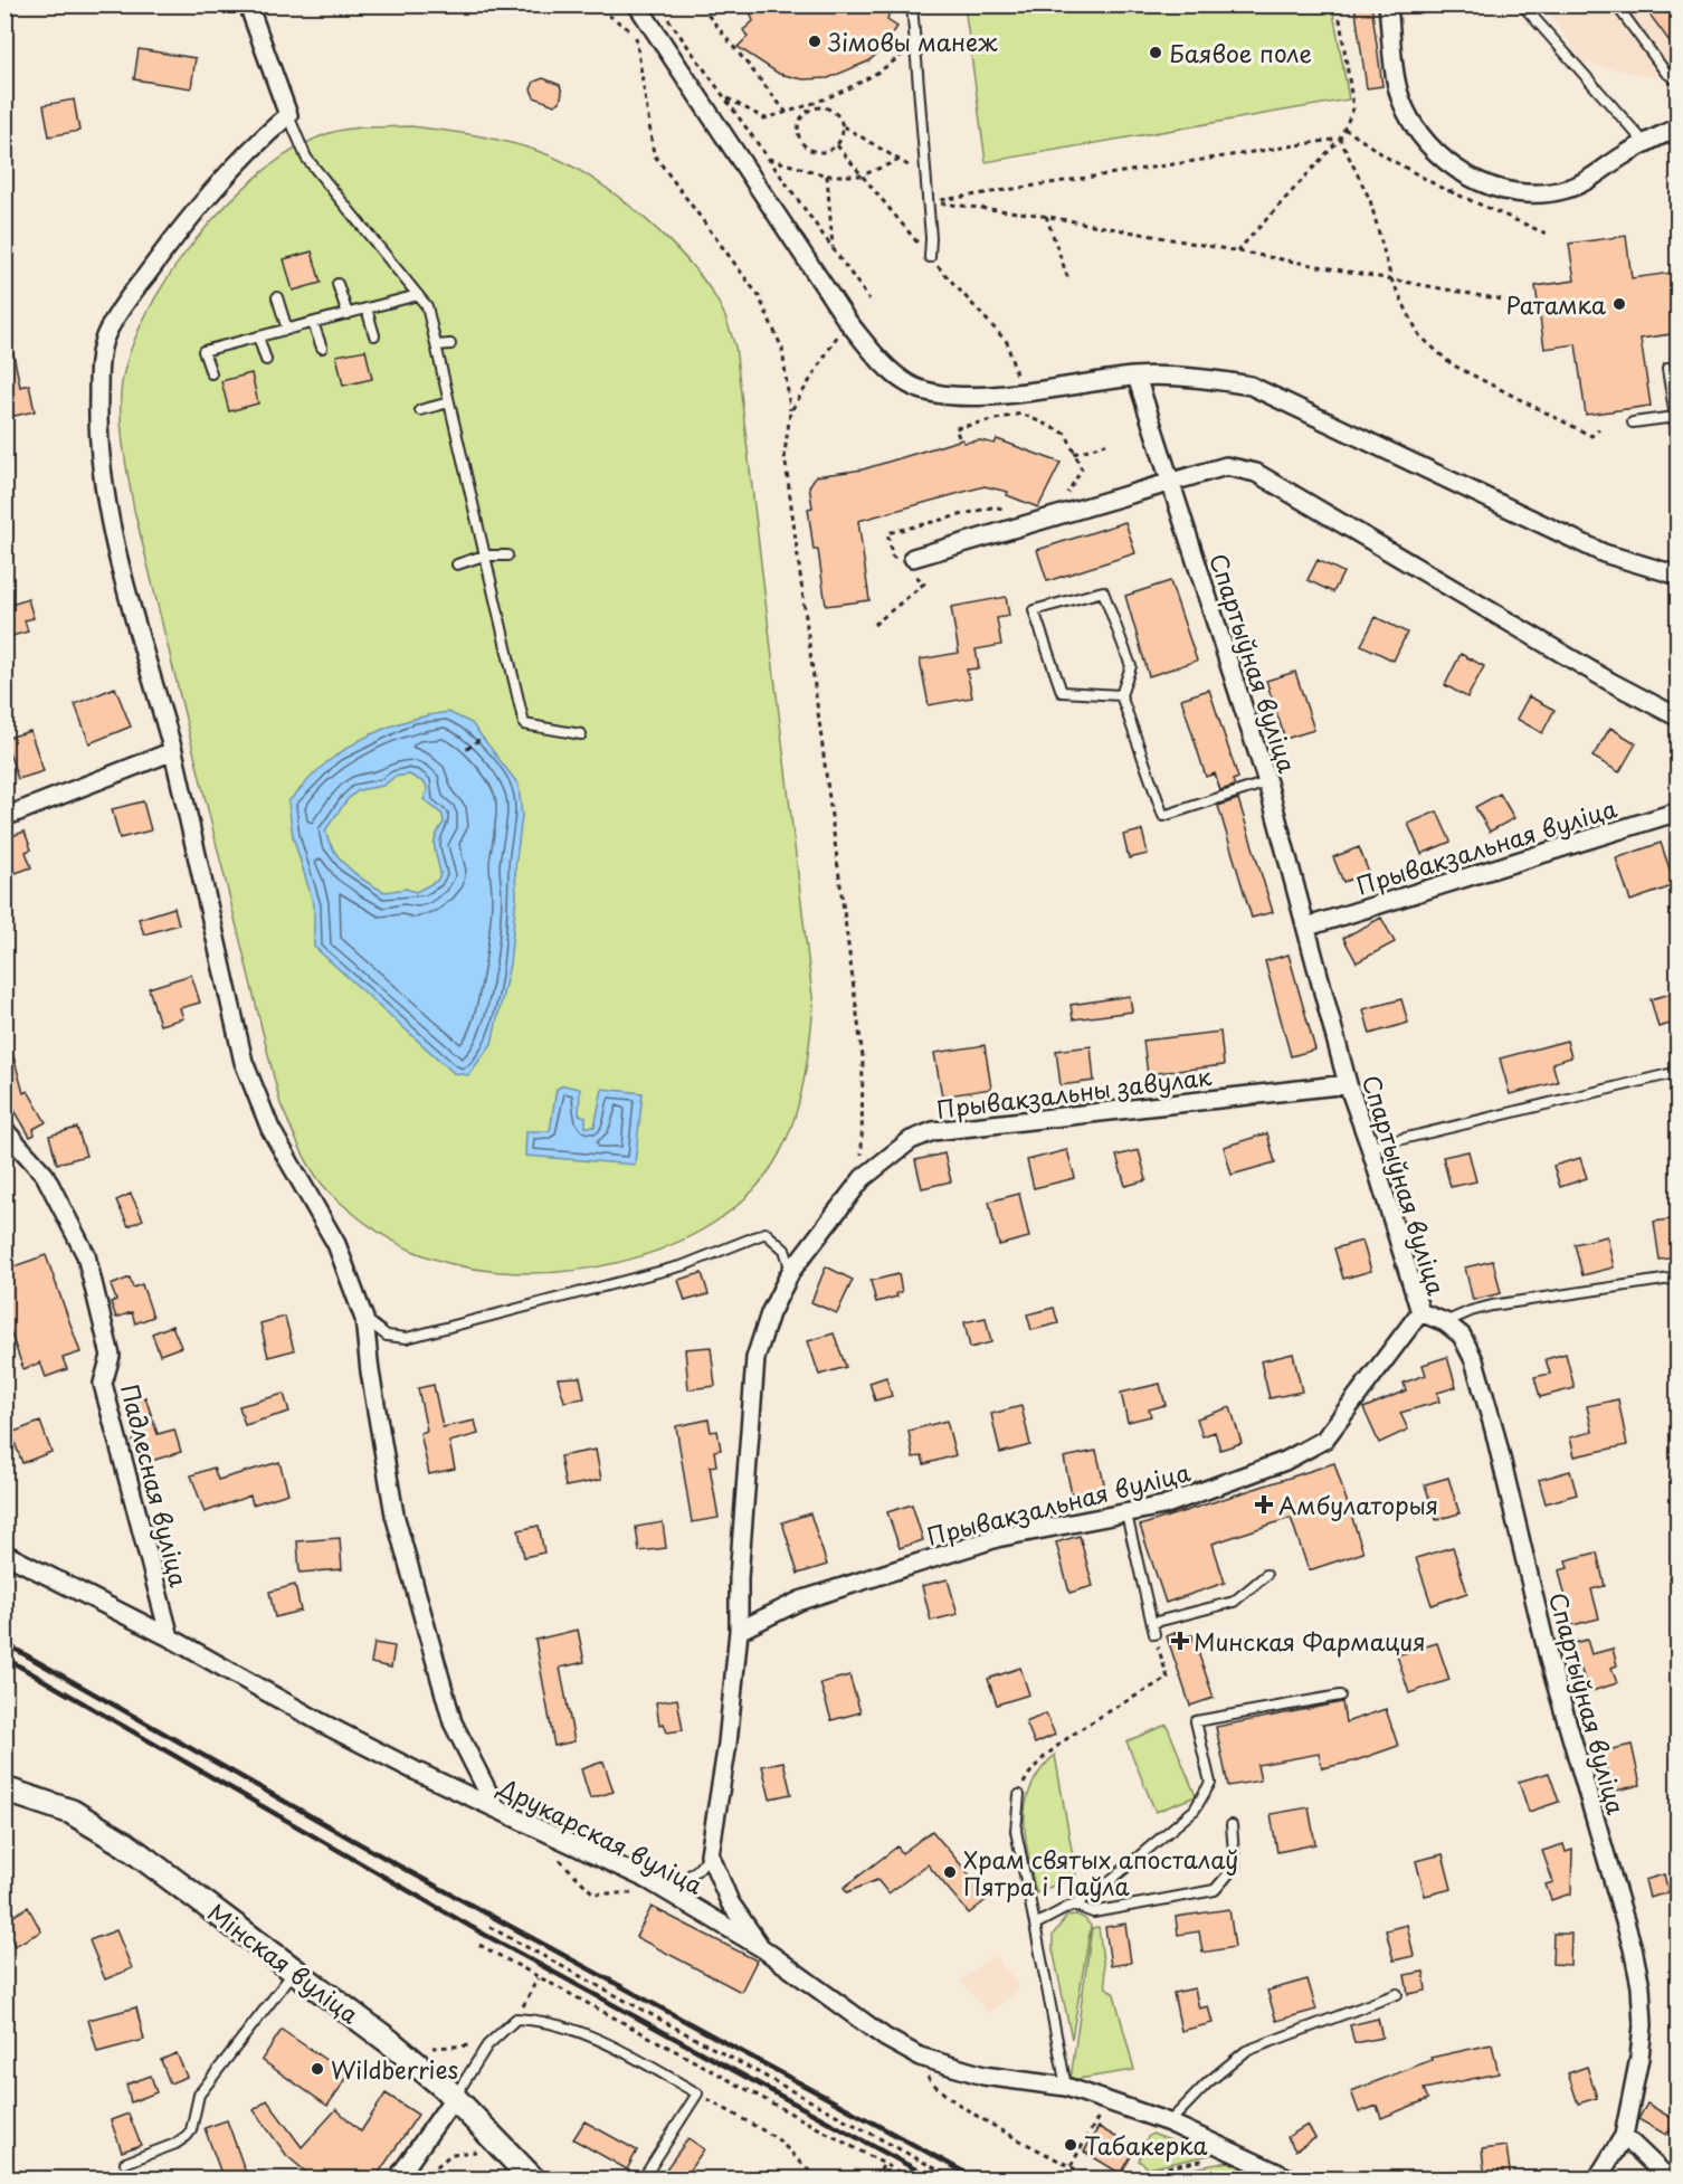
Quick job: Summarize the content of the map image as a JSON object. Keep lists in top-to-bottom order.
{
  "streets": {
    "street": [
      "Спартыўная вуліца",
      "Прывакзальная вуліца",
      "Прывакзальны завулак",
      "Падлесная вуліца",
      "Друкарская вуліца",
      "Мінская вуліца"
    ]
  },
  "crossings": [
    ["Спартыўная вуліца", "Прывакзальная вуліца"],
    ["Спартыўная вуліца", "Прывакзальны завулак"],
    ["Прывакзальная вуліца", "Прывакзальны завулак"],
    ["Падлесная вуліца", "Друкарская вуліца"]
  ],
  "places": {
    "other": [
      "Зімовы манеж",
      "Баявое поле",
      "Ратамка",
      "Храм святых апосталаў Пятра і Паўла",
      "Wildberries",
      "Табакерка"
    ],
    "health": ["Амбулаторыя", "Минская Фармация"]
  }
}
